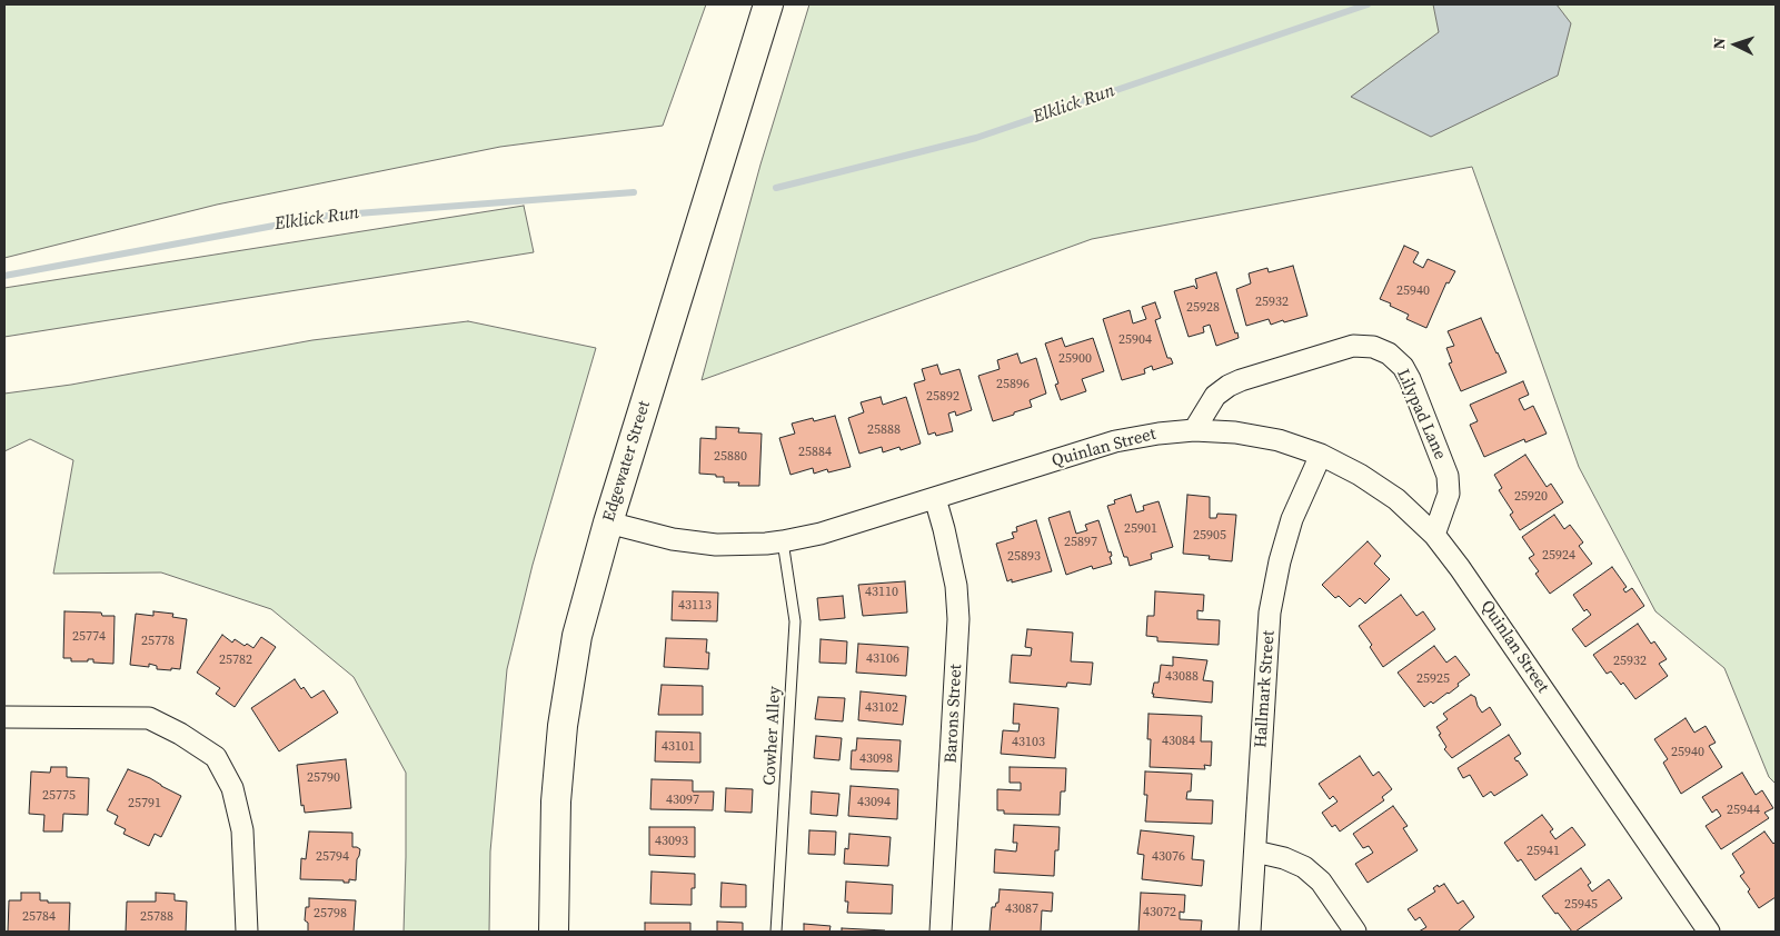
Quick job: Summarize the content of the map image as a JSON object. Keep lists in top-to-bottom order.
{
  "streets": {
    "street": [
      "Lilypad Lane",
      "Quinlan Street",
      "Edgewater Street",
      "Hallmark Street",
      "Barons Street"
    ],
    "lane": ["Cowher Alley"]
  },
  "crossings": [
    ["Lilypad Lane", "Quinlan Street"],
    ["Quinlan Street", "Edgewater Street"],
    ["Quinlan Street", "Hallmark Street"],
    ["Quinlan Street", "Barons Street"],
    ["Quinlan Street", "Cowher Alley"]
  ],
  "water": ["Elklick Run"],
  "house_numbers": [
    "25940",
    "25932",
    "25928",
    "25904",
    "25900",
    "25896",
    "25892",
    "25888",
    "25884",
    "25880",
    "25920",
    "25901",
    "25905",
    "25897",
    "25924",
    "25893",
    "43110",
    "43113",
    "25774",
    "25778",
    "43106",
    "25782",
    "25932",
    "43088",
    "25925",
    "43102",
    "43084",
    "43103",
    "43101",
    "25940",
    "43098",
    "25790",
    "25775",
    "43097",
    "43094",
    "25791",
    "25944",
    "43093",
    "25941",
    "25794",
    "43076",
    "25945",
    "43087",
    "43072",
    "25798",
    "25784",
    "25788"
  ],
  "north": "left"
}
